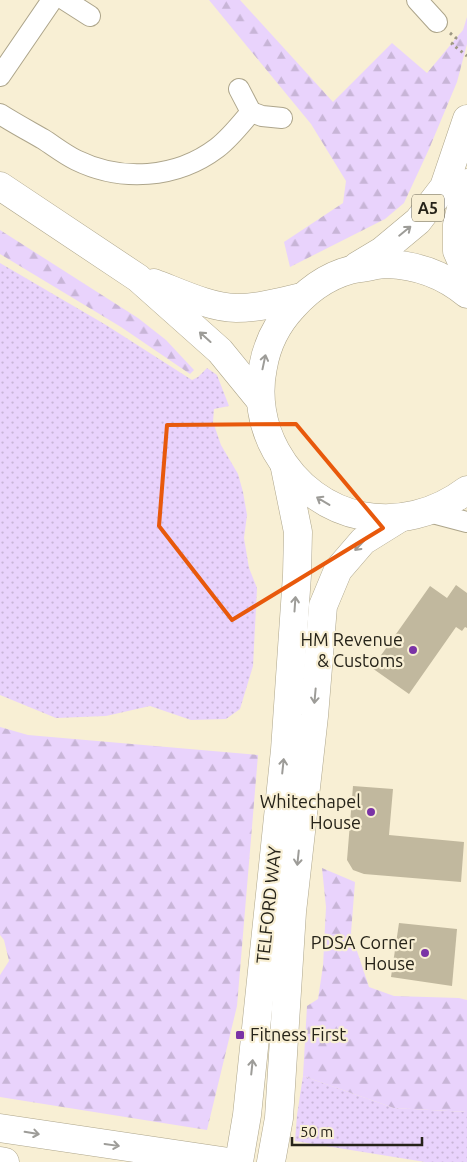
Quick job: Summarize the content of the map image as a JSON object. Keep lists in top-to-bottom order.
{
  "streets": {
    "main road": ["A5", "TELFORD WAY"]
  },
  "places": {
    "other": ["HM Revenue & Customs", "Whitechapel House", "PDSA Corner House"],
    "transit": ["Fitness First"]
  },
  "scale_bar": "50 m"
}
